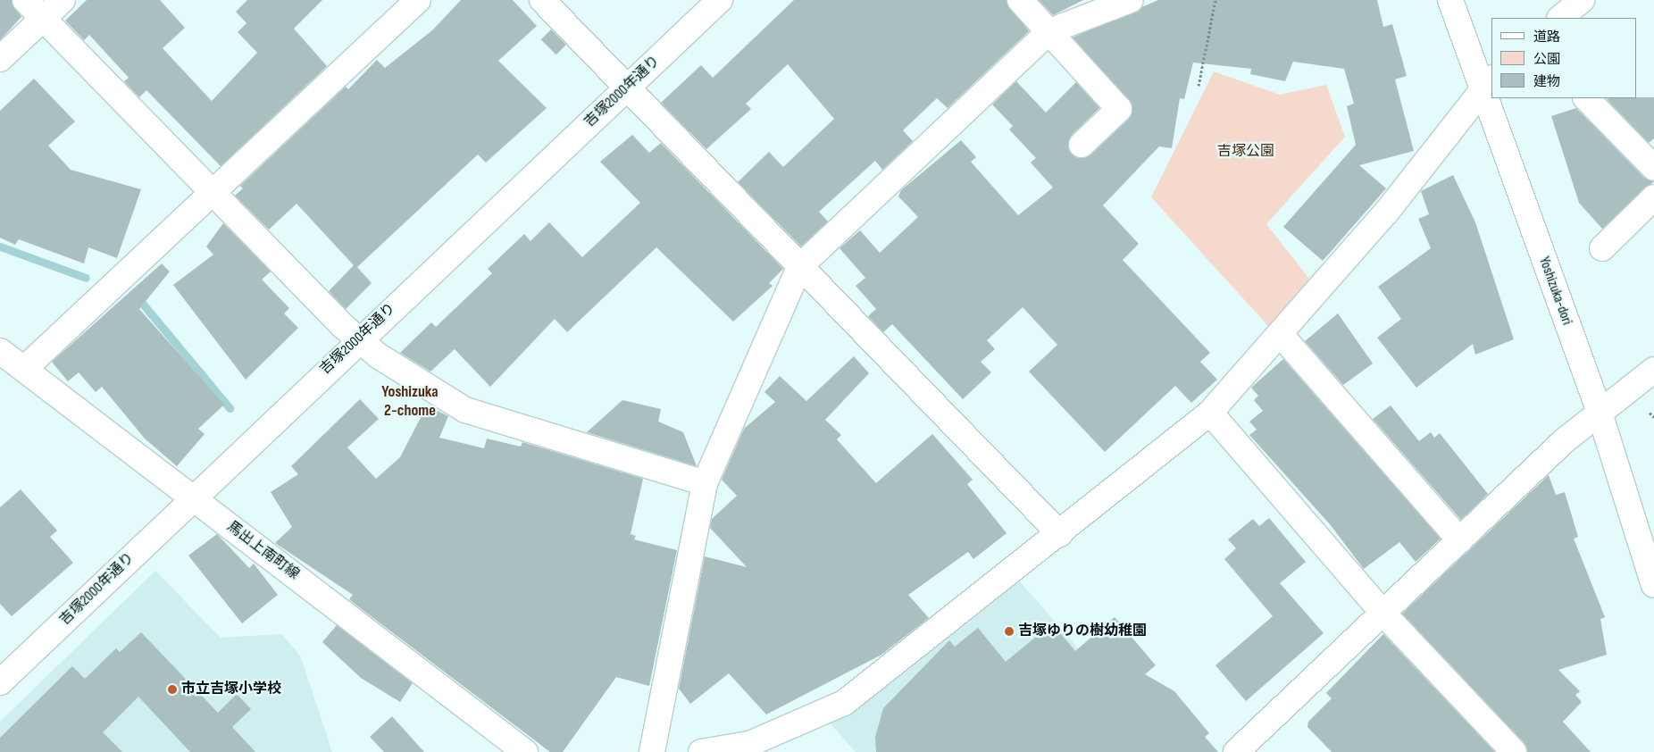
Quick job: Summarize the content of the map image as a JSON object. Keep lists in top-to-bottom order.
{
  "streets": {
    "street": ["吉塚2000年通り", "Yoshizuka-dori", "馬出上南町線"]
  },
  "crossings": [
    ["吉塚2000年通り", "馬出上南町線"]
  ],
  "districts": ["Yoshizuka 2-chome"],
  "parks": ["吉塚公園"],
  "places": ["吉塚ゆりの樹幼稚園", "市立吉塚小学校"],
  "legend": ["道路", "公園", "建物"]
}
